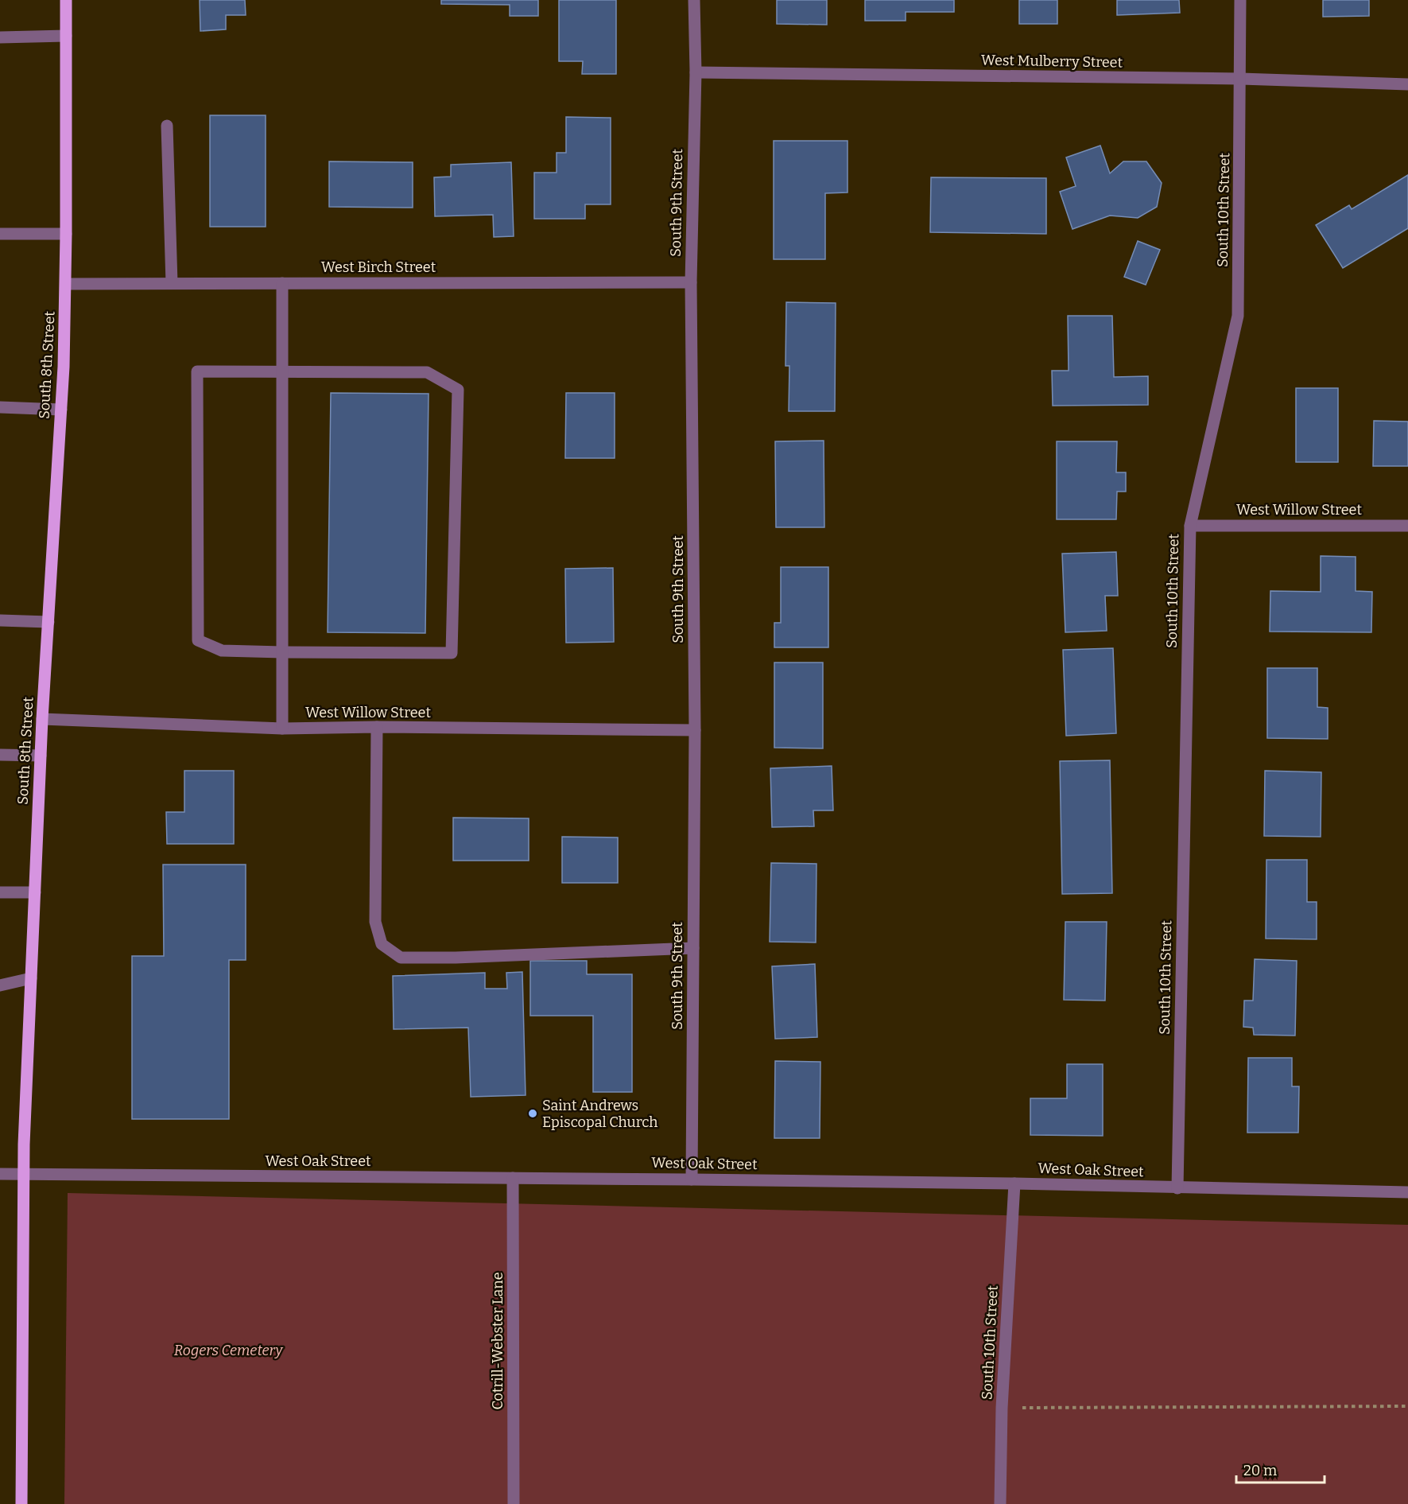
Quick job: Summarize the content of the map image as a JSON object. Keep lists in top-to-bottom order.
{
  "streets": {
    "main road": ["South 8th Street"],
    "street": [
      "West Mulberry Street",
      "South 9th Street",
      "South 10th Street",
      "West Birch Street",
      "West Willow Street",
      "West Oak Street",
      "Cotrill-Webster Lane"
    ]
  },
  "crossings": [
    ["West Mulberry Street", "South 9th Street"],
    ["West Mulberry Street", "South 10th Street"],
    ["South 9th Street", "West Birch Street"],
    ["South 9th Street", "West Willow Street"],
    ["South 9th Street", "West Oak Street"],
    ["South 10th Street", "West Willow Street"],
    ["South 10th Street", "West Oak Street"],
    ["West Birch Street", "South 8th Street"],
    ["South 8th Street", "West Willow Street"],
    ["South 8th Street", "West Oak Street"],
    ["West Oak Street", "Cotrill-Webster Lane"]
  ],
  "parks": ["Rogers Cemetery"],
  "places": ["Saint Andrews Episcopal Church"],
  "scale_bar": "20 m"
}
